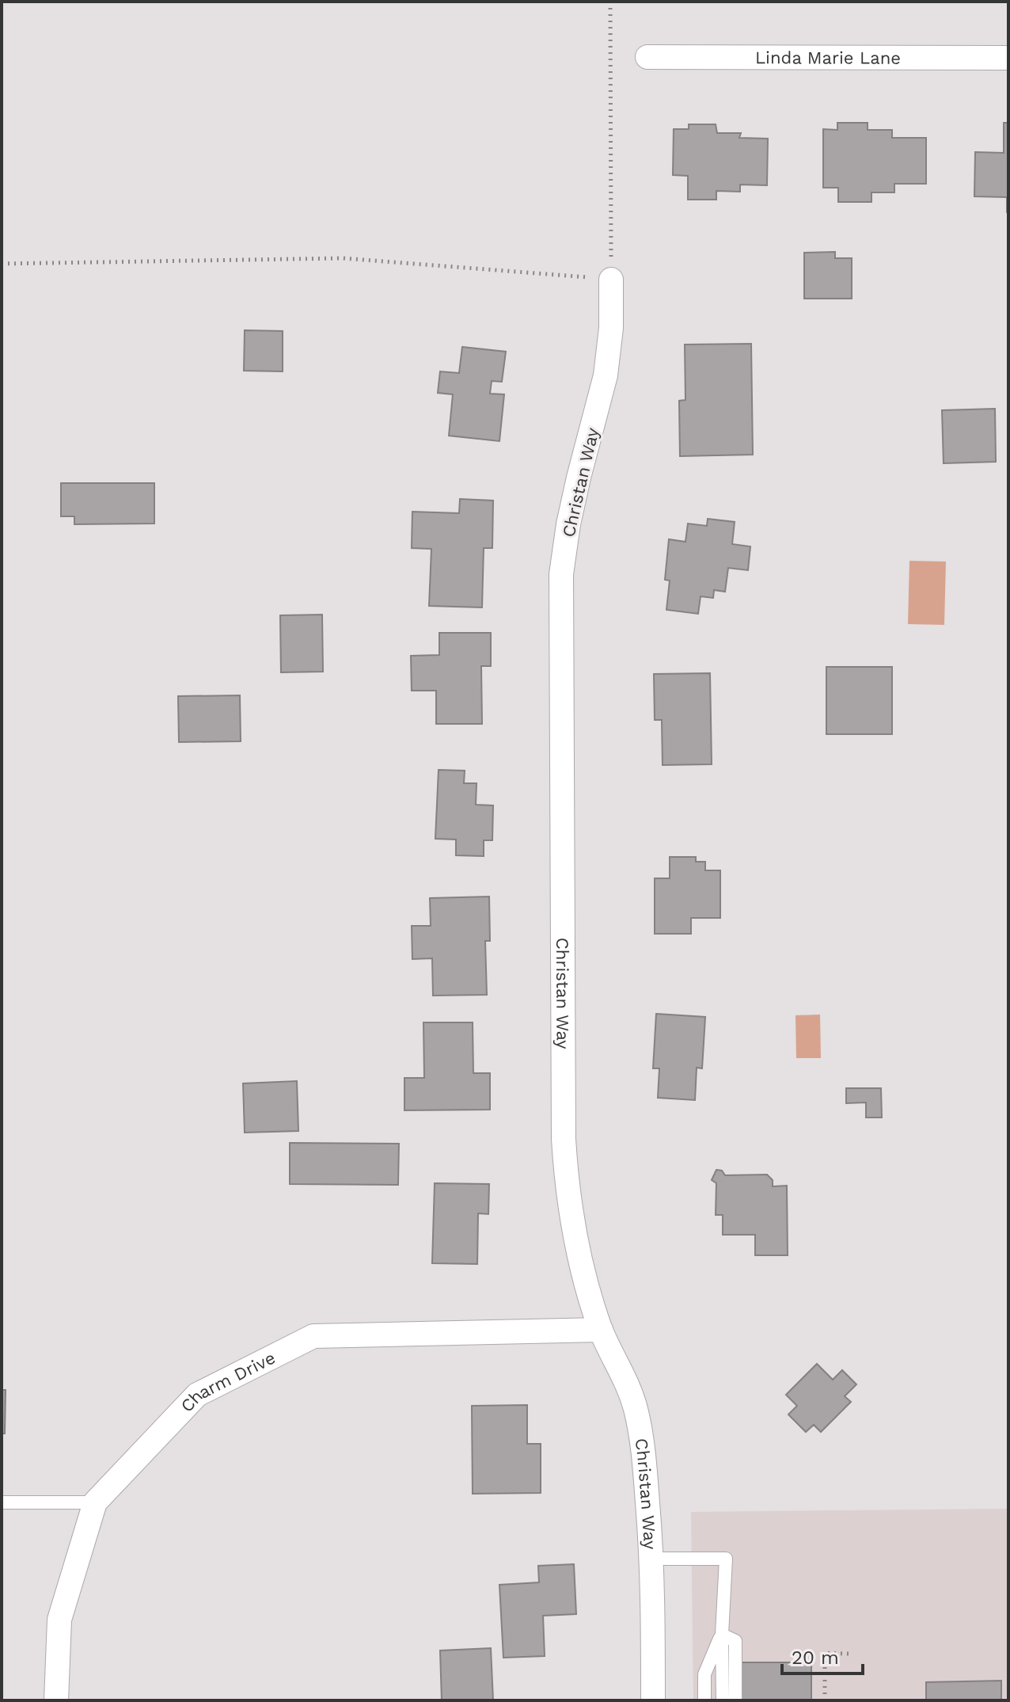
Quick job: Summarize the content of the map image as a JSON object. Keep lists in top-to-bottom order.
{
  "streets": {
    "street": ["Linda Marie Lane", "Christan Way", "Charm Drive"]
  },
  "crossings": [
    ["Christan Way", "Charm Drive"]
  ],
  "scale_bar": "20 m"
}
